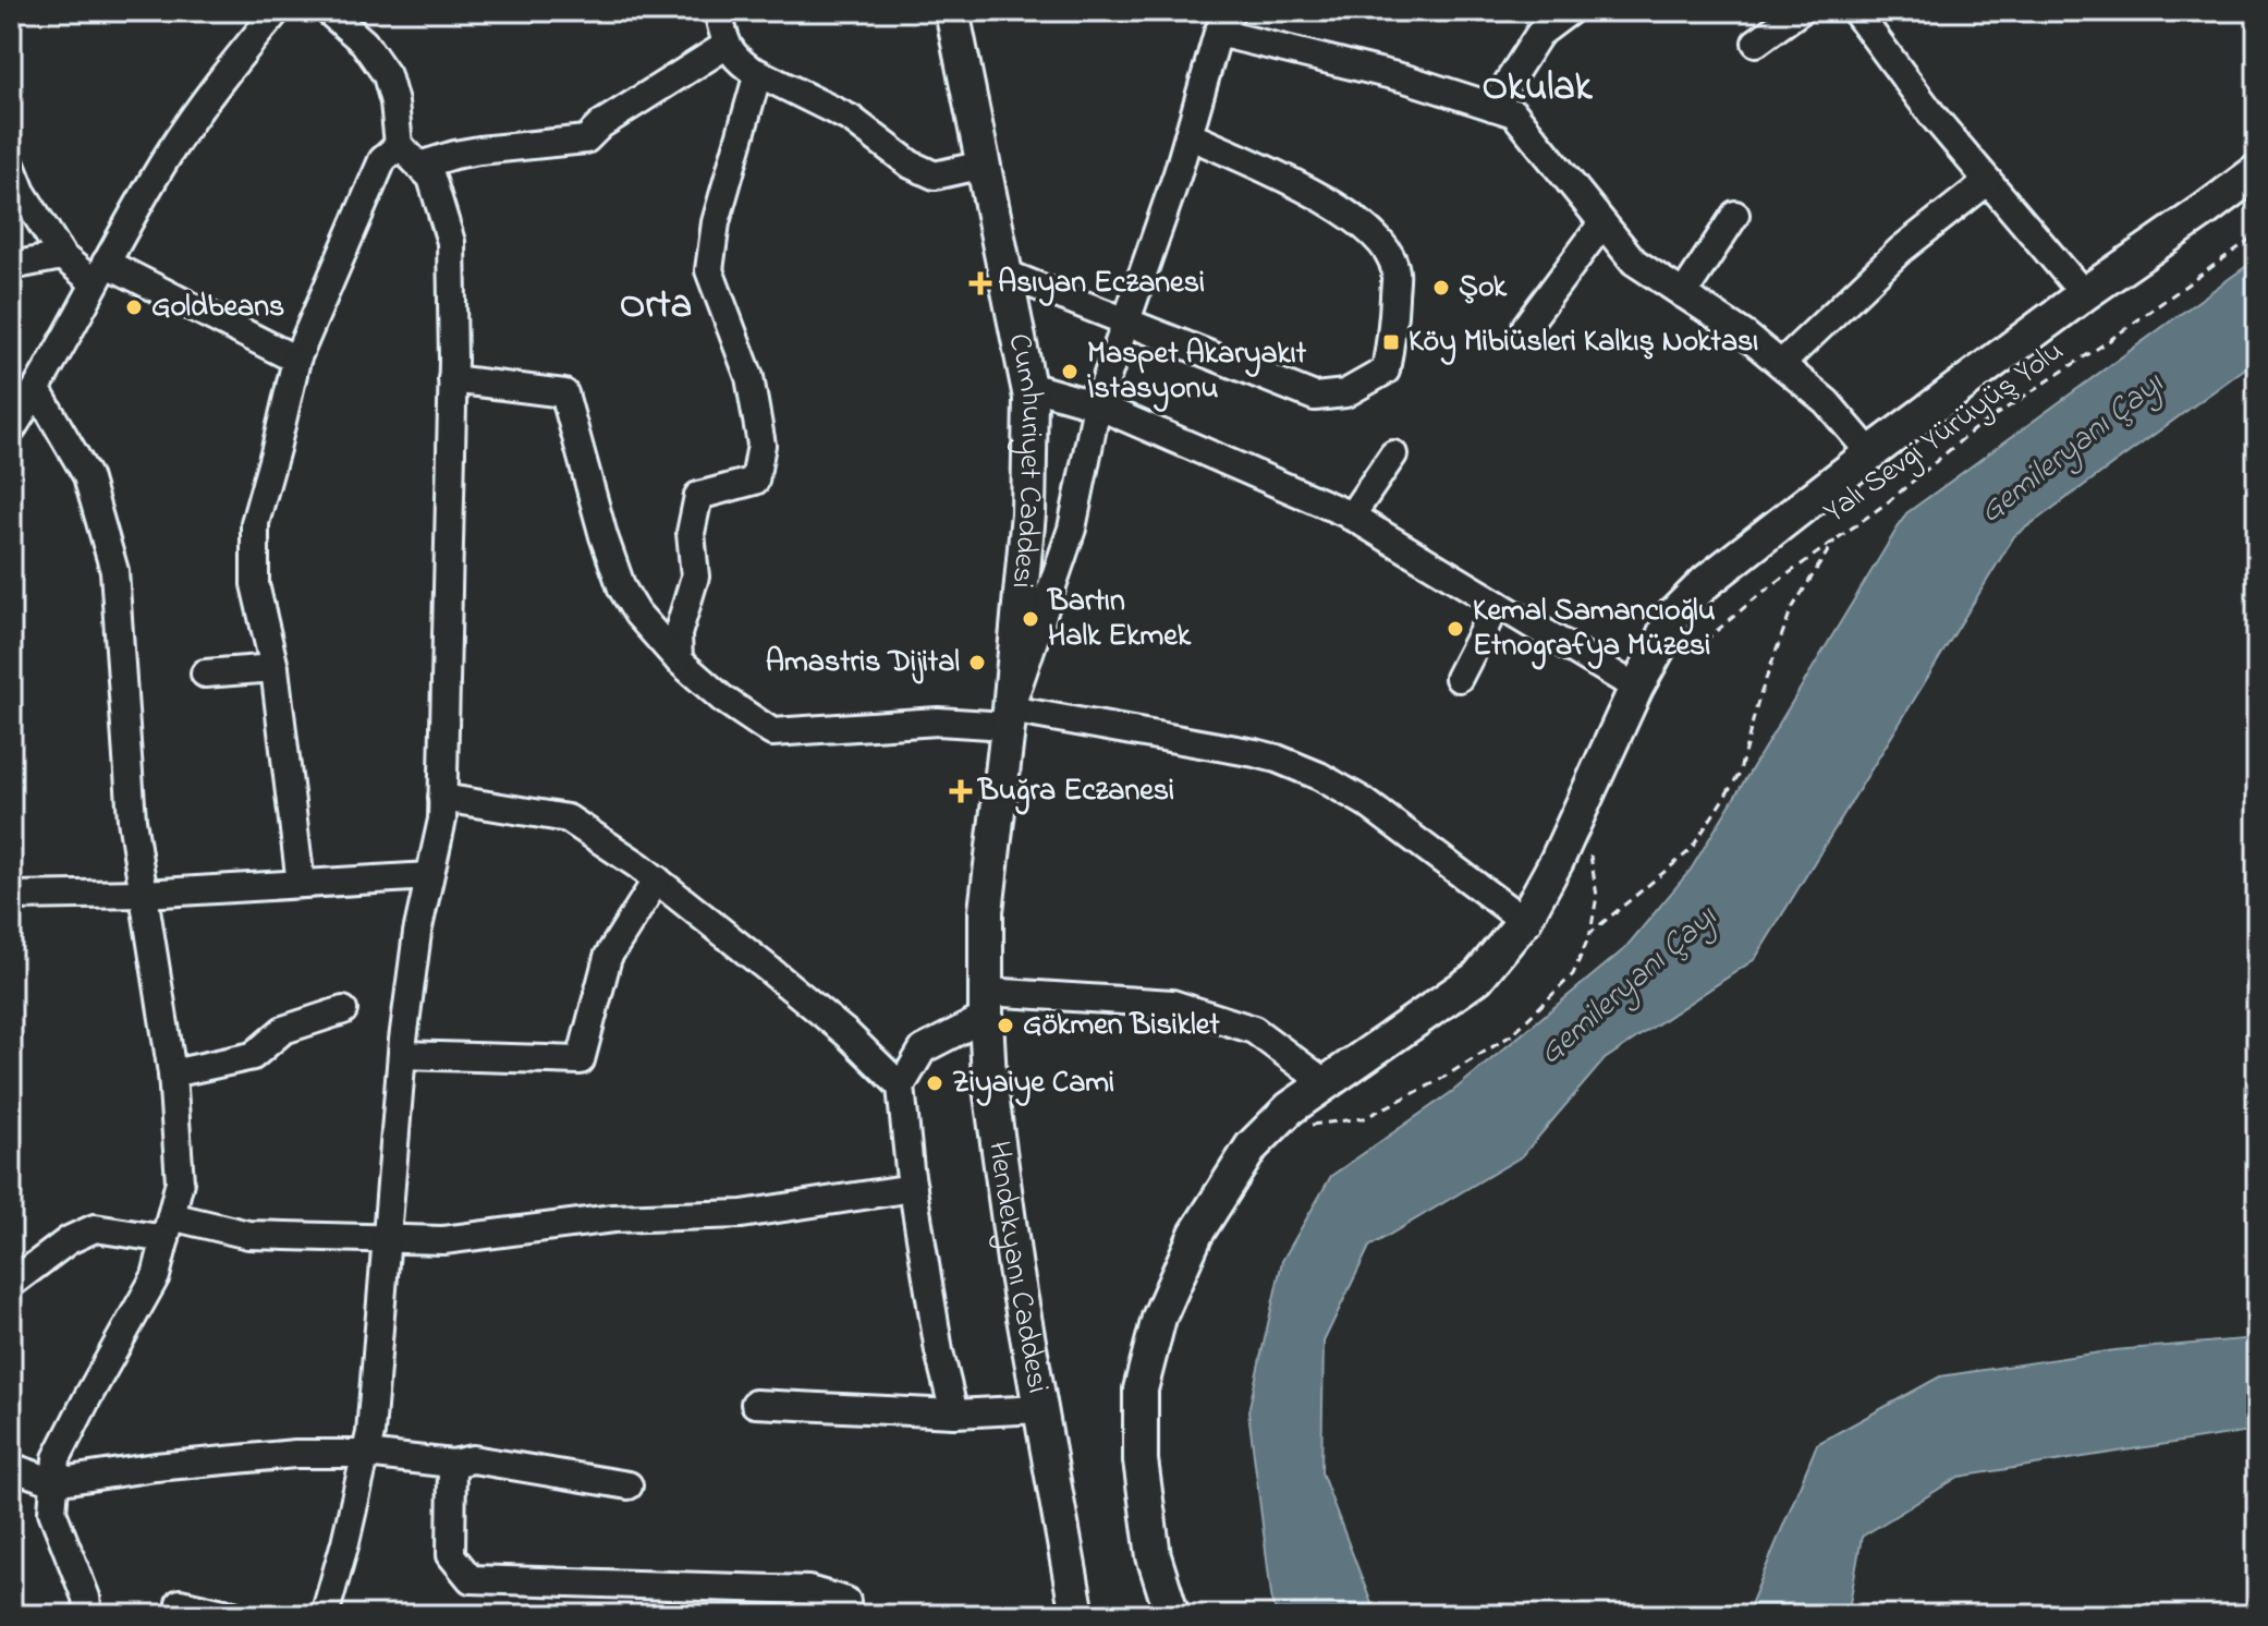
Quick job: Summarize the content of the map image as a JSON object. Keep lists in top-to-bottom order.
{
  "streets": {
    "main road": ["Cumhuriyet Caddesi", "Hendekyanı Caddesi"],
    "path": ["Yalı Sevgi Yürüyüş Yolu"]
  },
  "crossings": [
    ["Cumhuriyet Caddesi", "Hendekyanı Caddesi"]
  ],
  "districts": ["Okulak", "Orta"],
  "water": ["Gemileryanı Çayı"],
  "places": {
    "health": ["Asıyan Eczanesi", "Buğra Eczanesi"],
    "other": [
      "Şok",
      "Goldbeans",
      "Maspet Akaryakıt İstasyonu",
      "Bartın Halk Ekmek",
      "Kemal Samancıoğlu Etnografya Müzesi",
      "Amastris Dijital",
      "Gökmen Bisiklet",
      "Ziyaiye Cami"
    ],
    "transit": ["Köy Mibiüsleri Kalkış Noktası"]
  }
}
